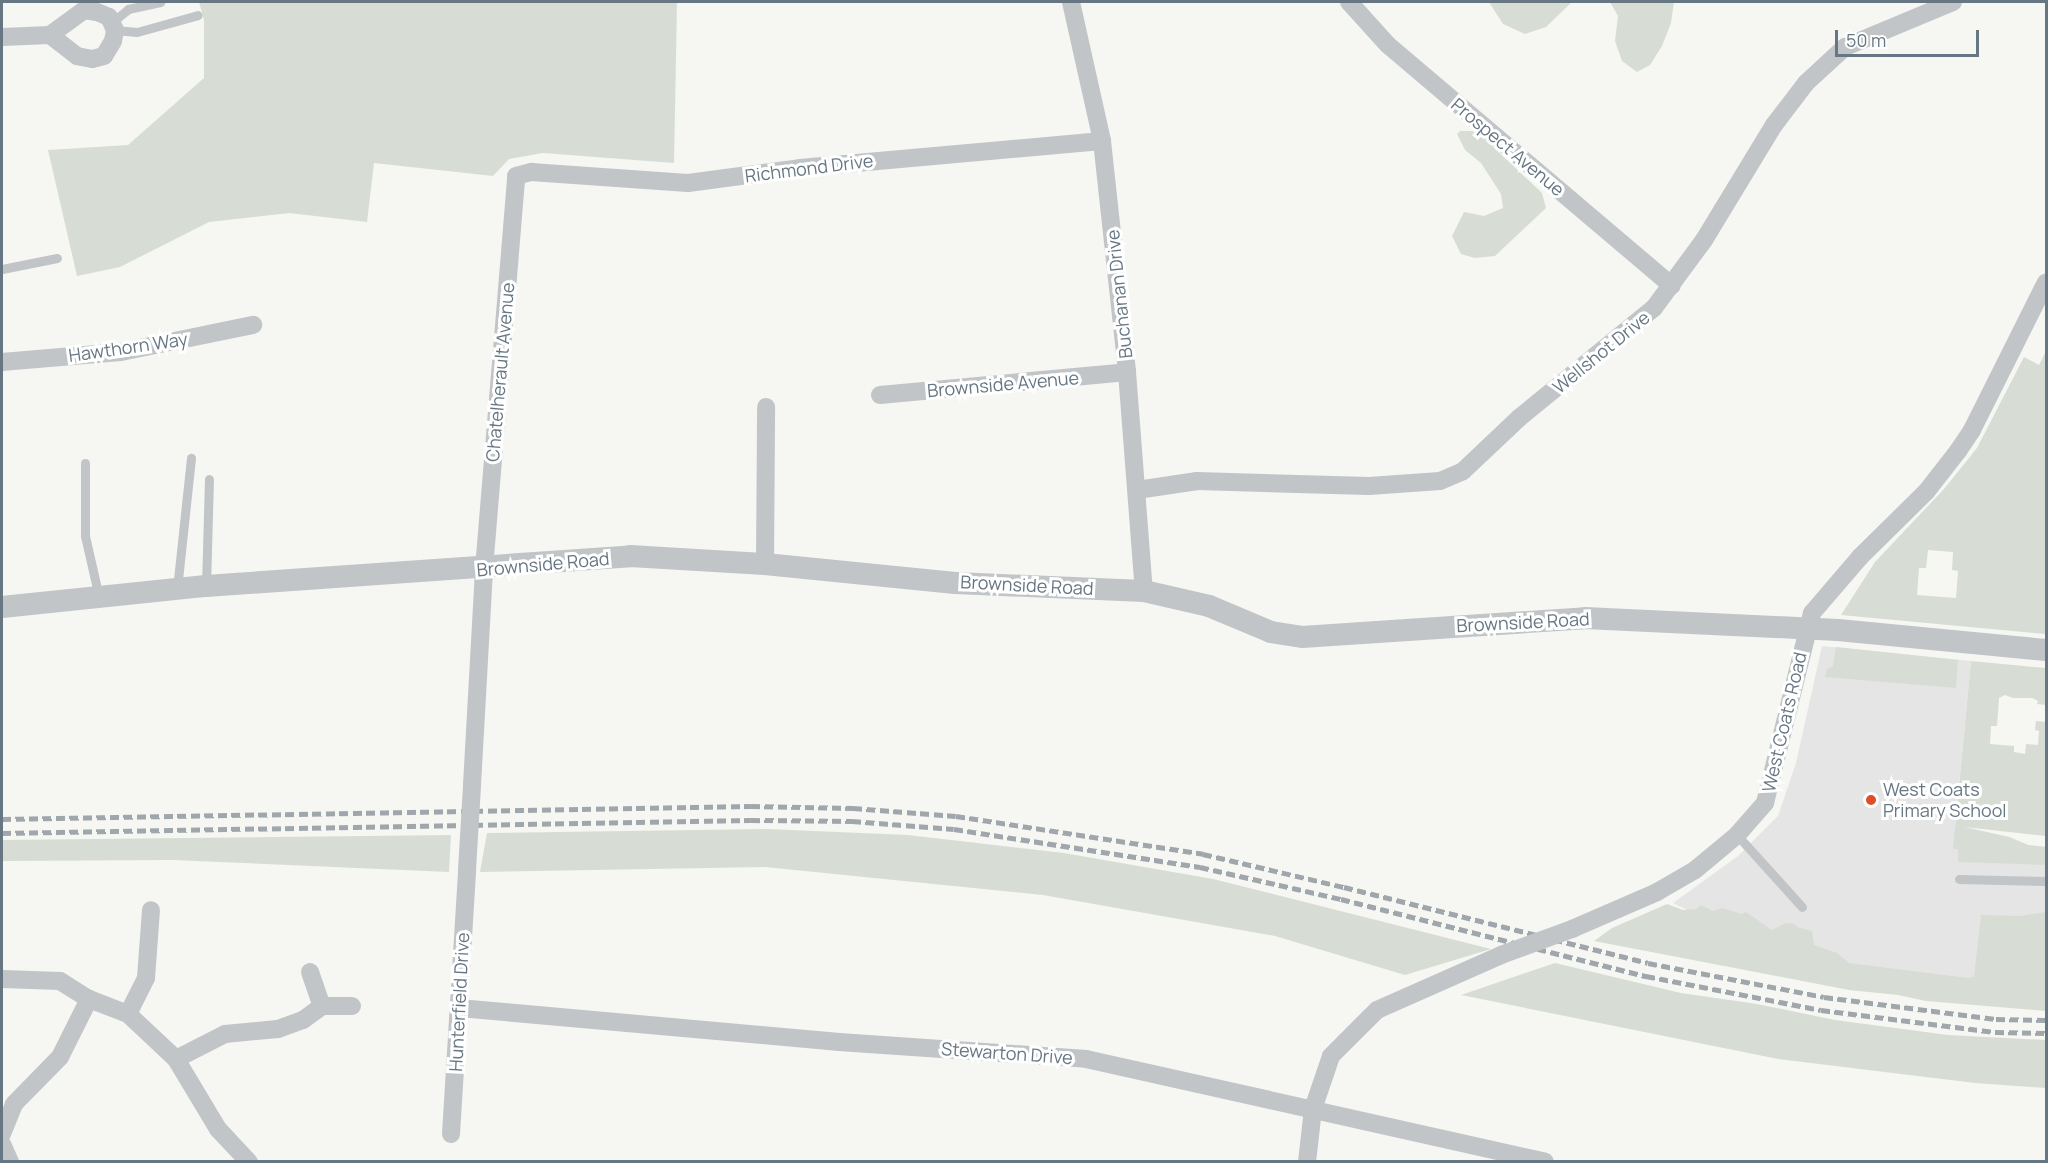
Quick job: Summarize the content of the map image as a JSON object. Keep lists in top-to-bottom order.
{
  "streets": {
    "street": [
      "Prospect Avenue",
      "Richmond Drive",
      "Buchanan Drive",
      "Hawthorn Way",
      "Wellshot Drive",
      "Chatelherault Avenue",
      "Brownside Avenue",
      "Brownside Road",
      "West Coats Road",
      "Hunterfield Drive",
      "Stewarton Drive"
    ]
  },
  "crossings": [
    ["Prospect Avenue", "Wellshot Drive"],
    ["Richmond Drive", "Buchanan Drive"],
    ["Richmond Drive", "Chatelherault Avenue"],
    ["Buchanan Drive", "Wellshot Drive"],
    ["Buchanan Drive", "Brownside Avenue"],
    ["Buchanan Drive", "Brownside Road"],
    ["Chatelherault Avenue", "Brownside Road"],
    ["Chatelherault Avenue", "Hunterfield Drive"],
    ["Brownside Road", "West Coats Road"],
    ["Brownside Road", "Hunterfield Drive"],
    ["West Coats Road", "Stewarton Drive"],
    ["Hunterfield Drive", "Stewarton Drive"]
  ],
  "places": ["West Coats Primary School"],
  "scale_bar": "50 m"
}
